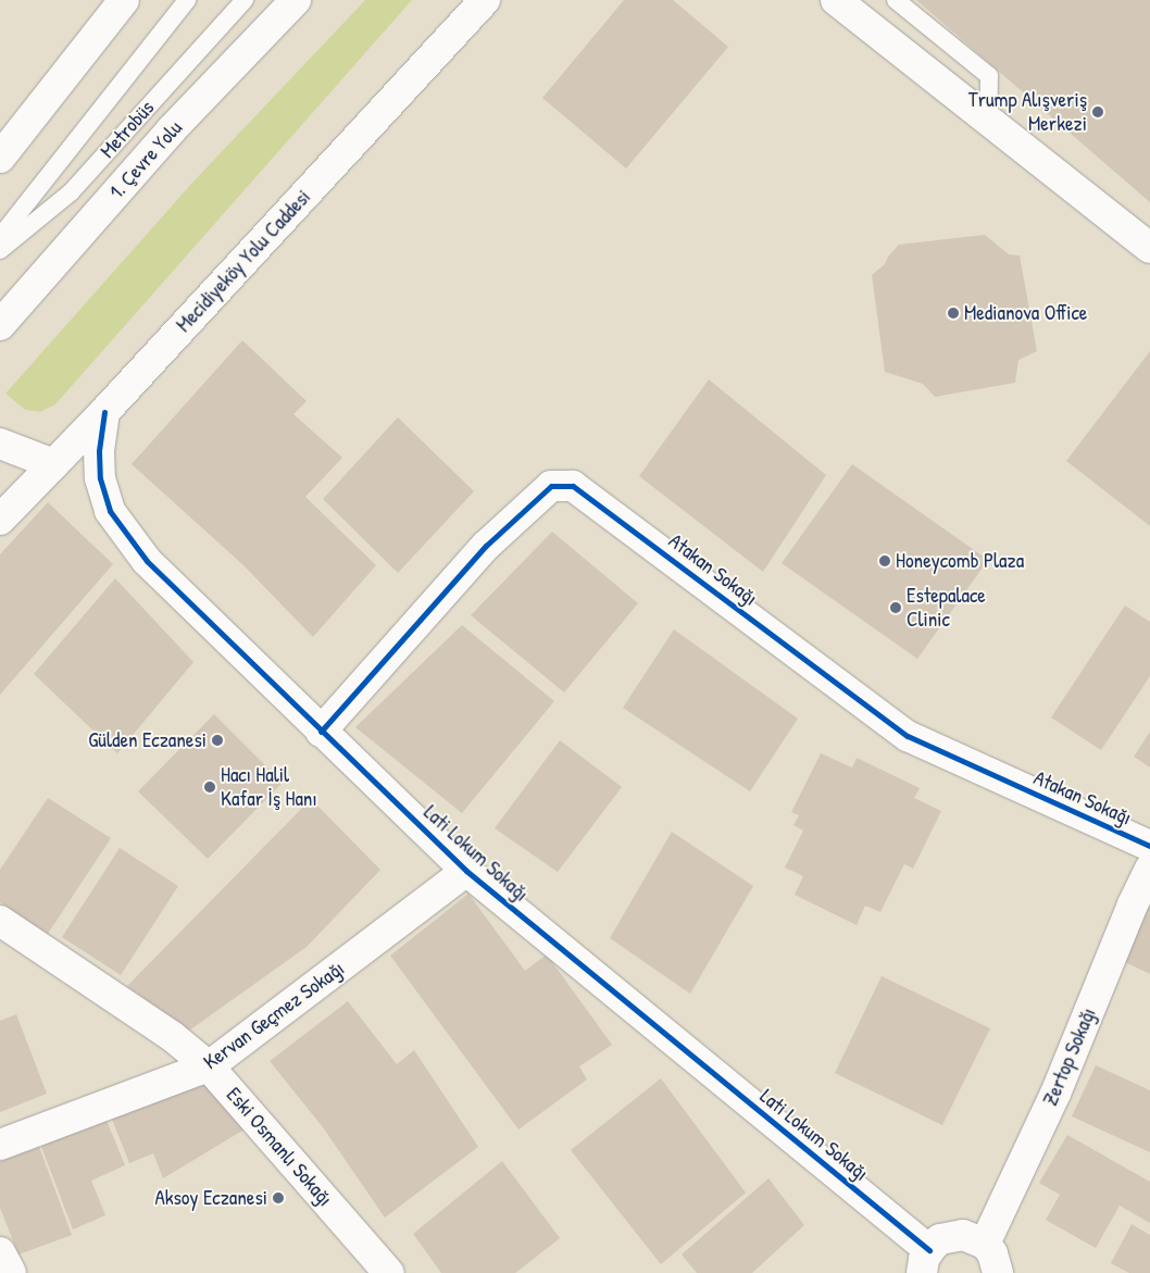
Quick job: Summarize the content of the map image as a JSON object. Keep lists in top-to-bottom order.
{
  "streets": {
    "main road": [
      "1. Çevre Yolu",
      "Mecidiyeköy Yolu Caddesi",
      "Atakan Sokağı",
      "Lati Lokum Sokağı",
      "Kervan Geçmez Sokağı",
      "Zertop Sokağı",
      "Eski Osmanlı Sokağı"
    ],
    "lane": ["Metrobüs"]
  },
  "crossings": [
    ["Mecidiyeköy Yolu Caddesi", "Lati Lokum Sokağı"],
    ["Atakan Sokağı", "Lati Lokum Sokağı"],
    ["Lati Lokum Sokağı", "Kervan Geçmez Sokağı"],
    ["Kervan Geçmez Sokağı", "Eski Osmanlı Sokağı"]
  ],
  "places": [
    "Trump Alışveriş Merkezi",
    "Medianova Office",
    "Honeycomb Plaza",
    "Estepalace Clinic",
    "Gülden Eczanesi",
    "Hacı Halil Kafar İş Hanı",
    "Aksoy Eczanesi"
  ]
}
